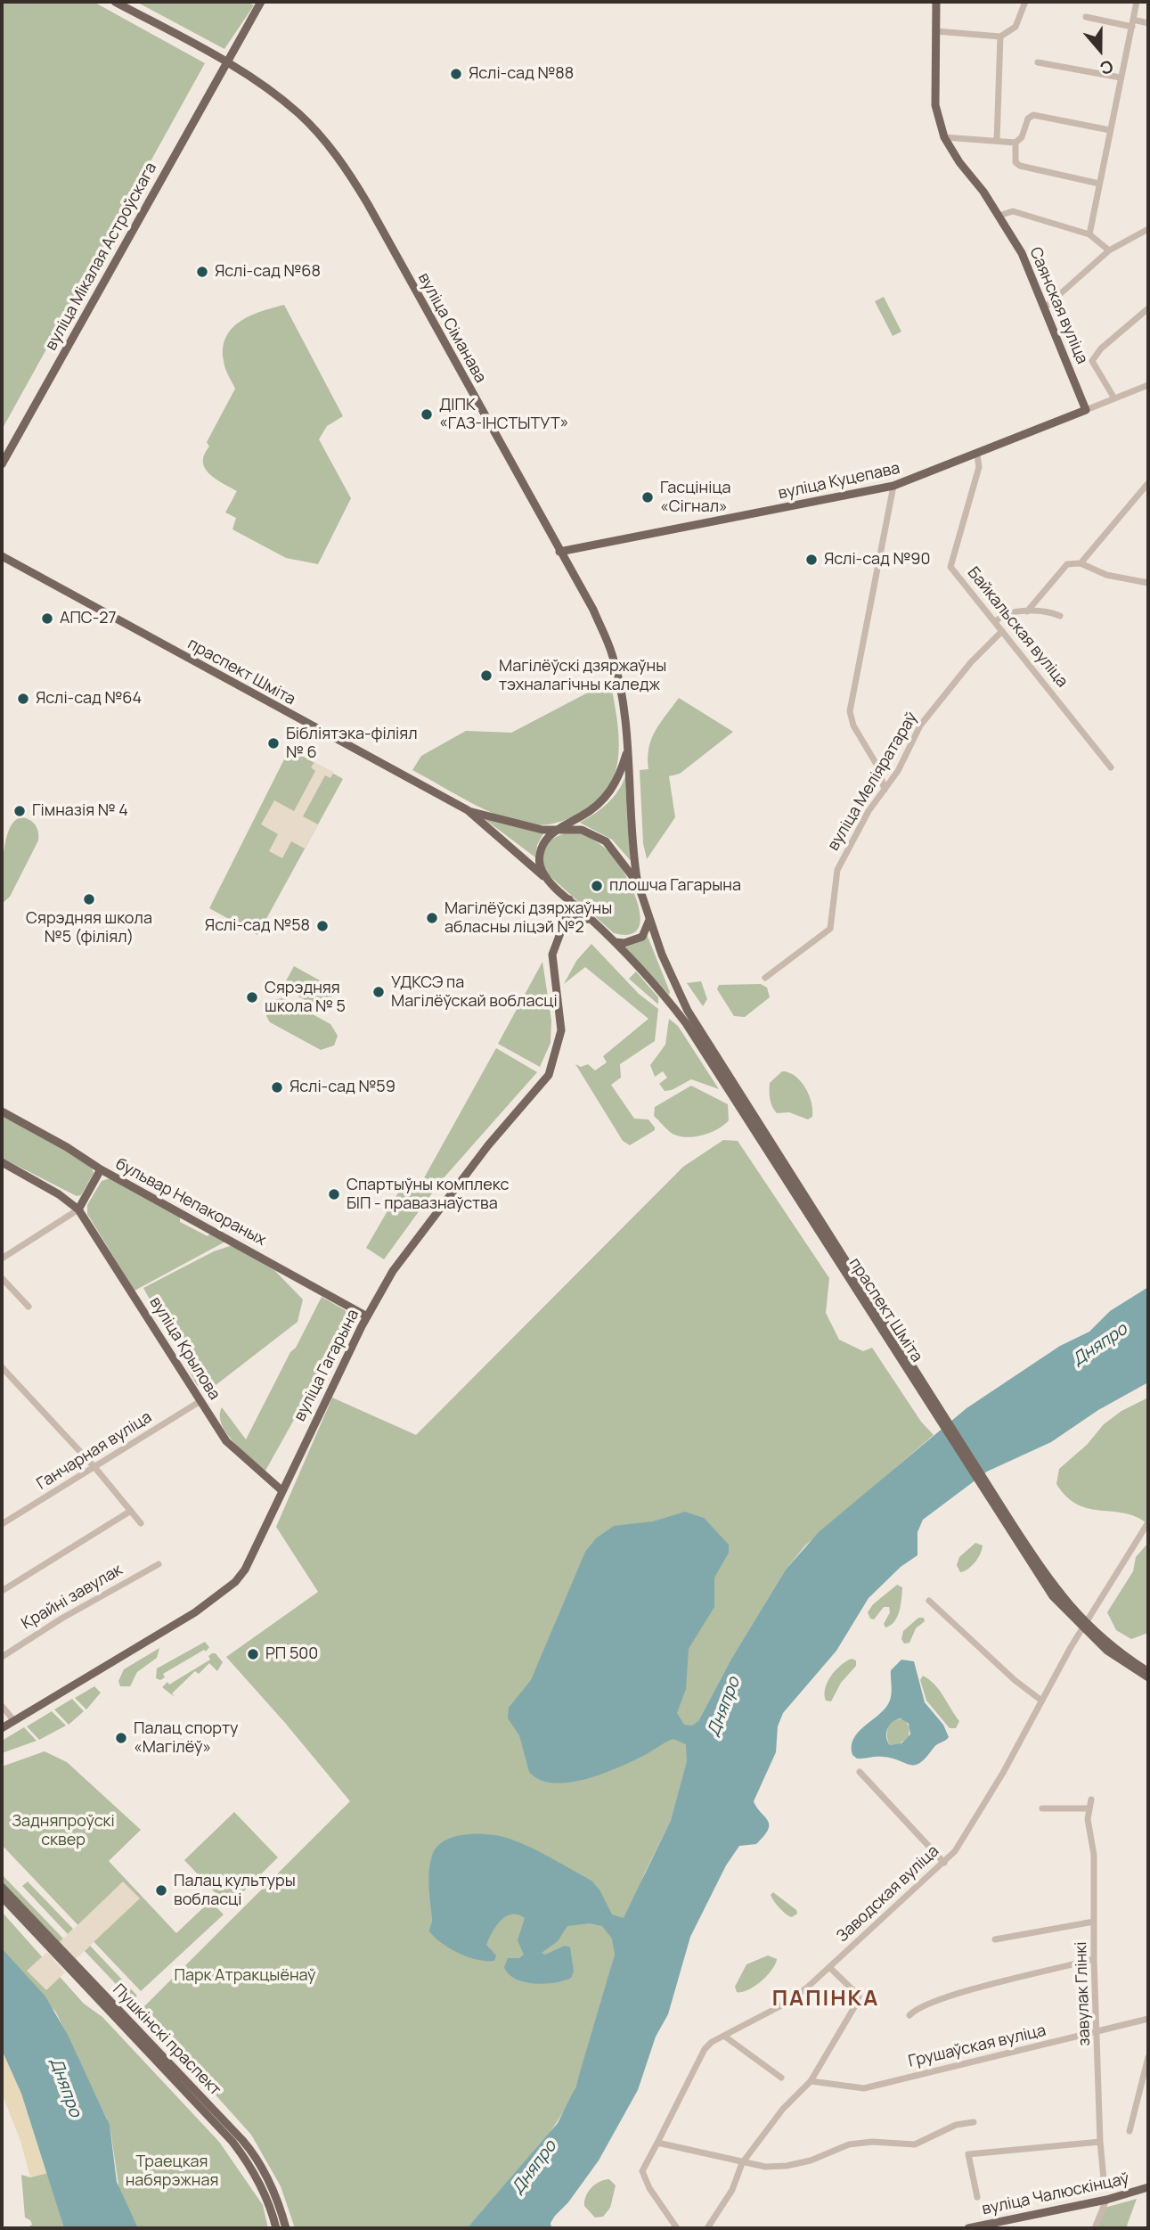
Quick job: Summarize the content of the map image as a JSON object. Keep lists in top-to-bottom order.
{
  "streets": {
    "main road": [
      "вуліца Мікалая Астроўскага",
      "Саянская вуліца",
      "вуліца Сіманава",
      "вуліца Куцепава",
      "праспект Шміта",
      "бульвар Непакораных",
      "вуліца Крылова",
      "вуліца Гагарына",
      "Пушкінскі праспект",
      "вуліца Чалюскінцаў"
    ],
    "street": [
      "Байкальская вуліца",
      "вуліца Меліяратараў",
      "Ганчарная вуліца",
      "Крайні завулак",
      "Заводская вуліца",
      "завулак Глінкі",
      "Грушаўская вуліца"
    ]
  },
  "crossings": [
    ["вуліца Мікалая Астроўскага", "вуліца Сіманава"],
    ["Саянская вуліца", "вуліца Куцепава"],
    ["вуліца Сіманава", "вуліца Куцепава"],
    ["вуліца Сіманава", "праспект Шміта"],
    ["вуліца Куцепава", "Байкальская вуліца"],
    ["Байкальская вуліца", "вуліца Меліяратараў"],
    ["праспект Шміта", "вуліца Гагарына"],
    ["бульвар Непакораных", "вуліца Гагарына"],
    ["вуліца Крылова", "вуліца Гагарына"],
    ["вуліца Крылова", "Ганчарная вуліца"],
    ["завулак Глінкі", "Грушаўская вуліца"]
  ],
  "districts": ["ПАПІНКА"],
  "water": ["Дняпро"],
  "parks": ["Задняпроўскі сквер", "Парк Атракцыёнаў", "Траецкая набярэжная"],
  "places": [
    "Яслі-сад №88",
    "Яслі-сад №68",
    "ДІПК «ГАЗ-ІНСТЫТУТ»",
    "Гасцініца «Сігнал»",
    "Яслі-сад №90",
    "АПС-27",
    "Магілёўскі дзяржаўны тэхналагічны каледж",
    "Яслі-сад №64",
    "Бібліятэка-філіял № 6",
    "Гімназія № 4",
    "плошча Гагарына",
    "Сярэдняя школа №5 (філіял)",
    "Магілёўскі дзяржаўны абласны ліцэй №2",
    "Яслі-сад №58",
    "УДКСЭ па Магілёўскай вобласці",
    "Сярэдняя школа № 5",
    "Яслі-сад №59",
    "Спартыўны комплекс БІП - правазнаўства",
    "РП 500",
    "Палац спорту «Магілёў»",
    "Палац культуры вобласці"
  ],
  "north": "bottom"
}
